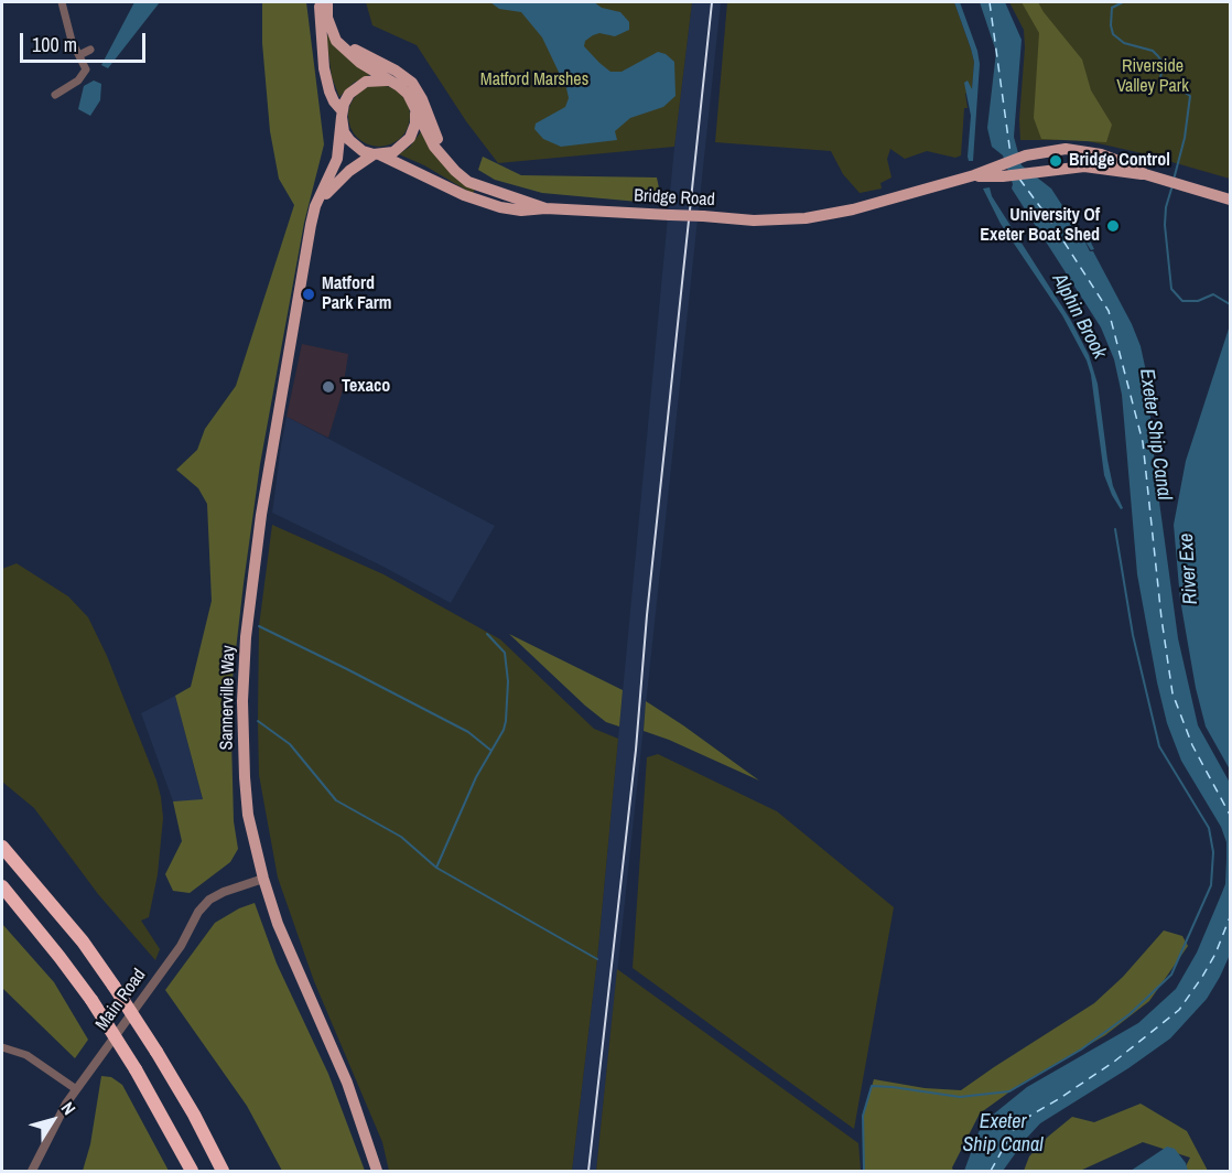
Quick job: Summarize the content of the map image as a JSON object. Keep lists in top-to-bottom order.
{
  "streets": {
    "main road": ["Bridge Road", "Sannerville Way"],
    "street": ["Main Road"]
  },
  "crossings": [
    ["Bridge Road", "Sannerville Way"],
    ["Sannerville Way", "Main Road"]
  ],
  "water": ["Alphin Brook", "Exeter Ship Canal", "River Exe"],
  "parks": ["Riverside Valley Park", "Matford Marshes"],
  "places": [
    "Bridge Control",
    "University Of Exeter Boat Shed",
    "Matford Park Farm",
    "Texaco"
  ],
  "scale_bar": "100 m",
  "north": "top right"
}
